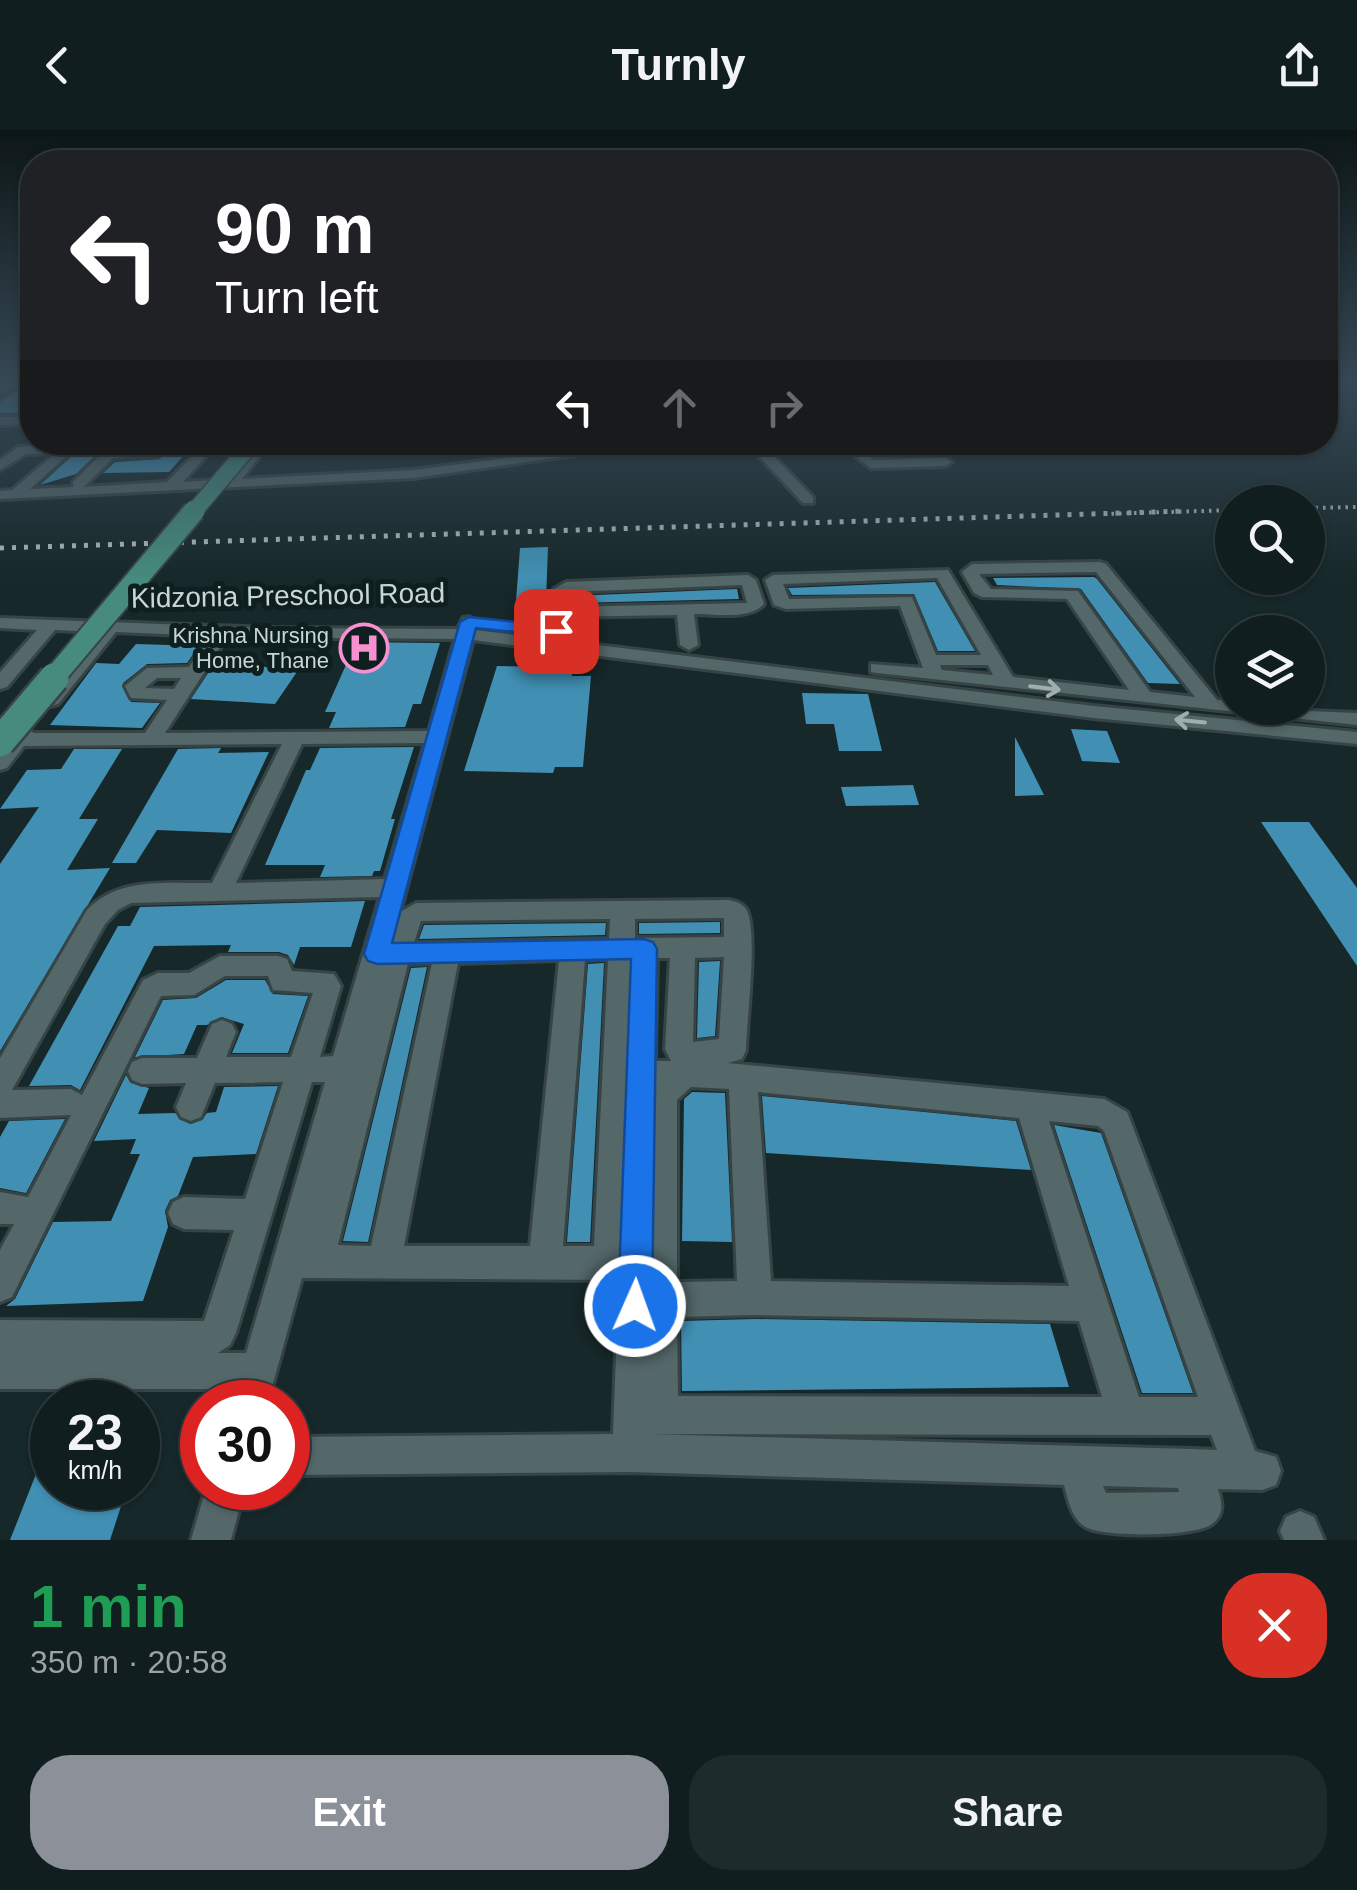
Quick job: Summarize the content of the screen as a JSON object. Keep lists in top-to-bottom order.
{
  "streets": {
    "street": ["Kidzonia Preschool Road"]
  },
  "places": {
    "hospital": ["Krishna Nursing Home, Thane"]
  },
  "page": {
    "header": "Turnly",
    "turn": ["90 m", "Turn left"],
    "speed": "23 km/h",
    "limit": "30",
    "heading": ["1 min", "350 m · 20:58"],
    "buttons": ["Exit", "Share"]
  }
}
